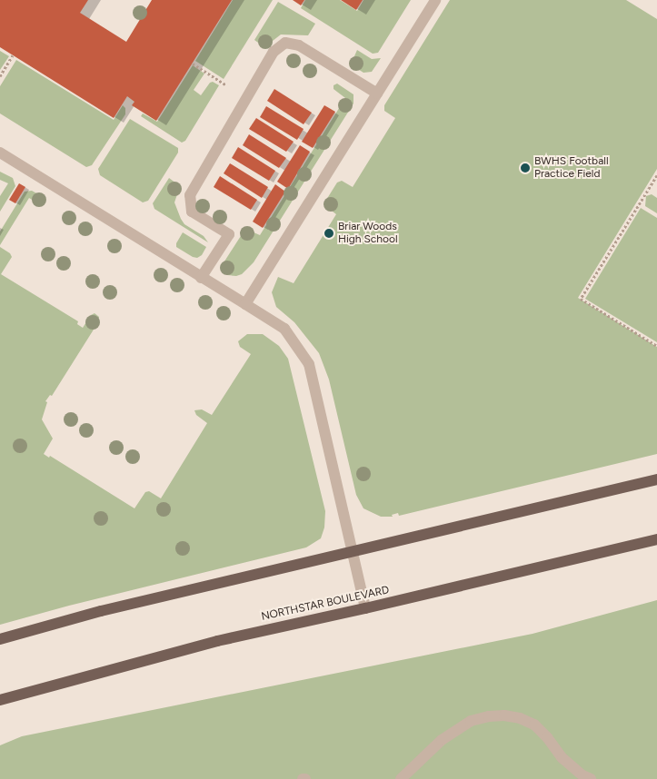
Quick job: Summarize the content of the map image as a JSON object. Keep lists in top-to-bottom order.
{
  "streets": {
    "main road": ["NORTHSTAR BOULEVARD"]
  },
  "places": ["BWHS Football Practice Field", "Briar Woods High School"]
}
